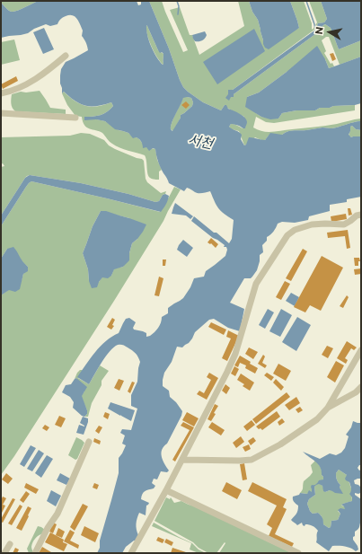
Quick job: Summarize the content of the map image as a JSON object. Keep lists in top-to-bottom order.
{
  "water": ["서천"],
  "north": "left"
}
